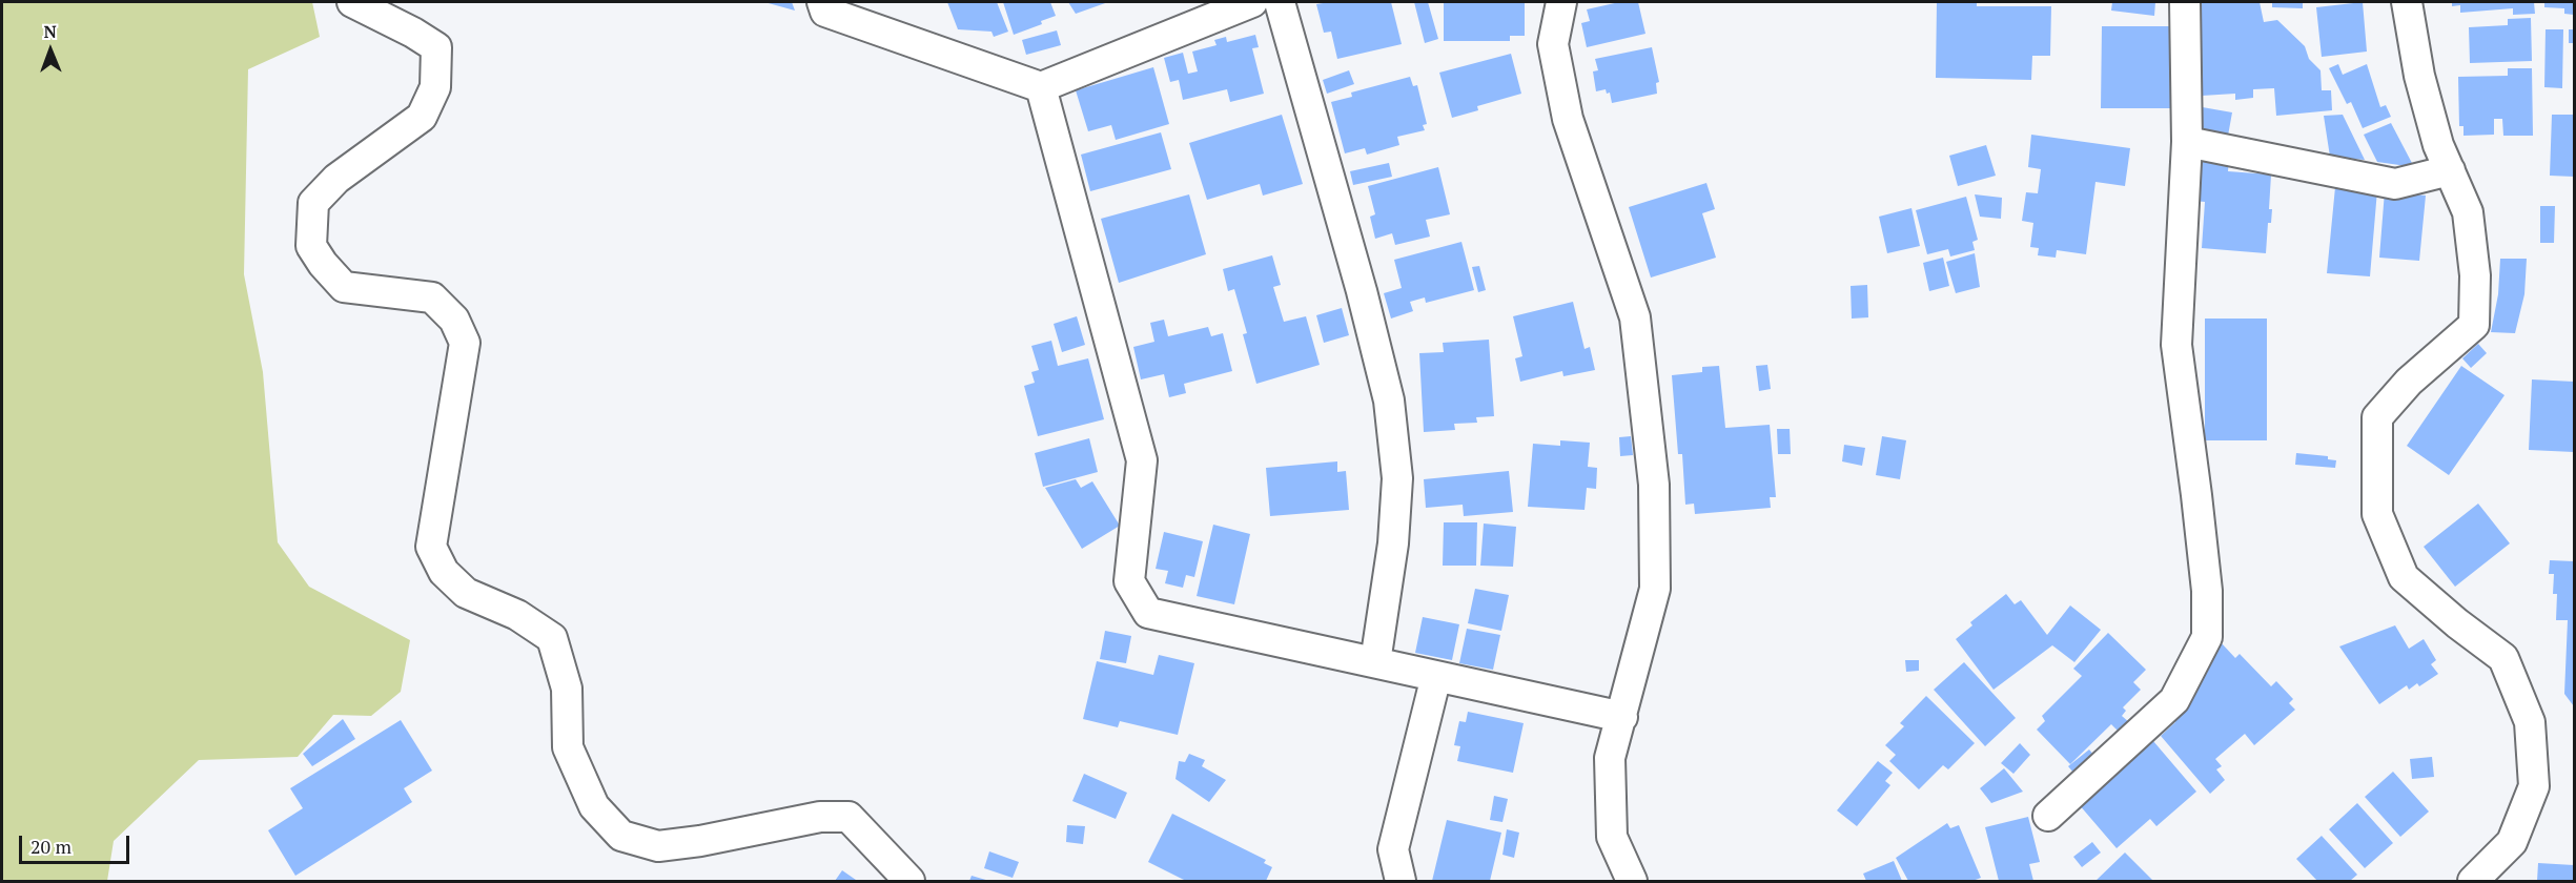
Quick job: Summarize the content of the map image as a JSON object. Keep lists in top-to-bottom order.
{
  "scale_bar": "20 m",
  "north": "top"
}
